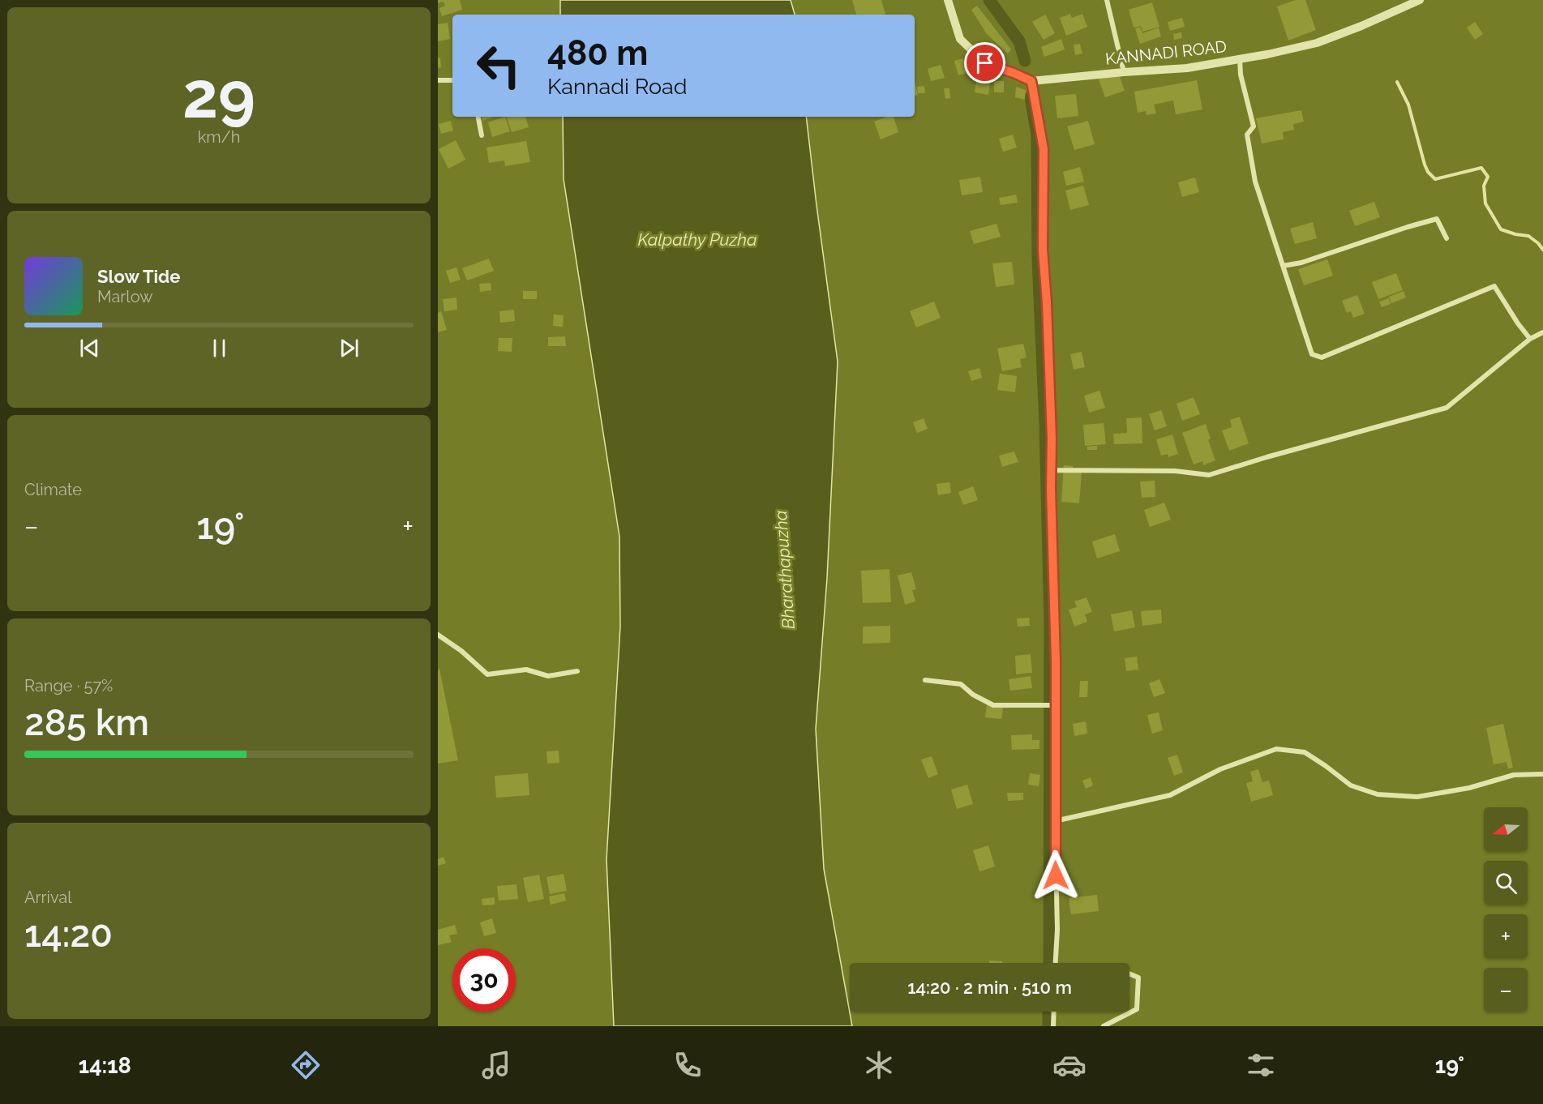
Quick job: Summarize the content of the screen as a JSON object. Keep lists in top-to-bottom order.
{
  "streets": {
    "street": ["KANNADI ROAD"]
  },
  "water": ["Kalpathy Puzha", "Bharathapuzha"],
  "north": "left",
  "page": {
    "tile": [
      ["29", "km/h"],
      "Climate",
      ["Range · 57%", "285 km"],
      ["Arrival", "14:20"]
    ],
    "turn": ["480 m", "Kannadi Road"],
    "song": ["Slow Tide", "Marlow"],
    "heat": ["−", "19°", "+"],
    "map_buttons": ["+", "−"],
    "limit": "30",
    "trip": "14:20 · 2 min · 510 m",
    "tabs": ["14:18", "19°"]
  }
}
